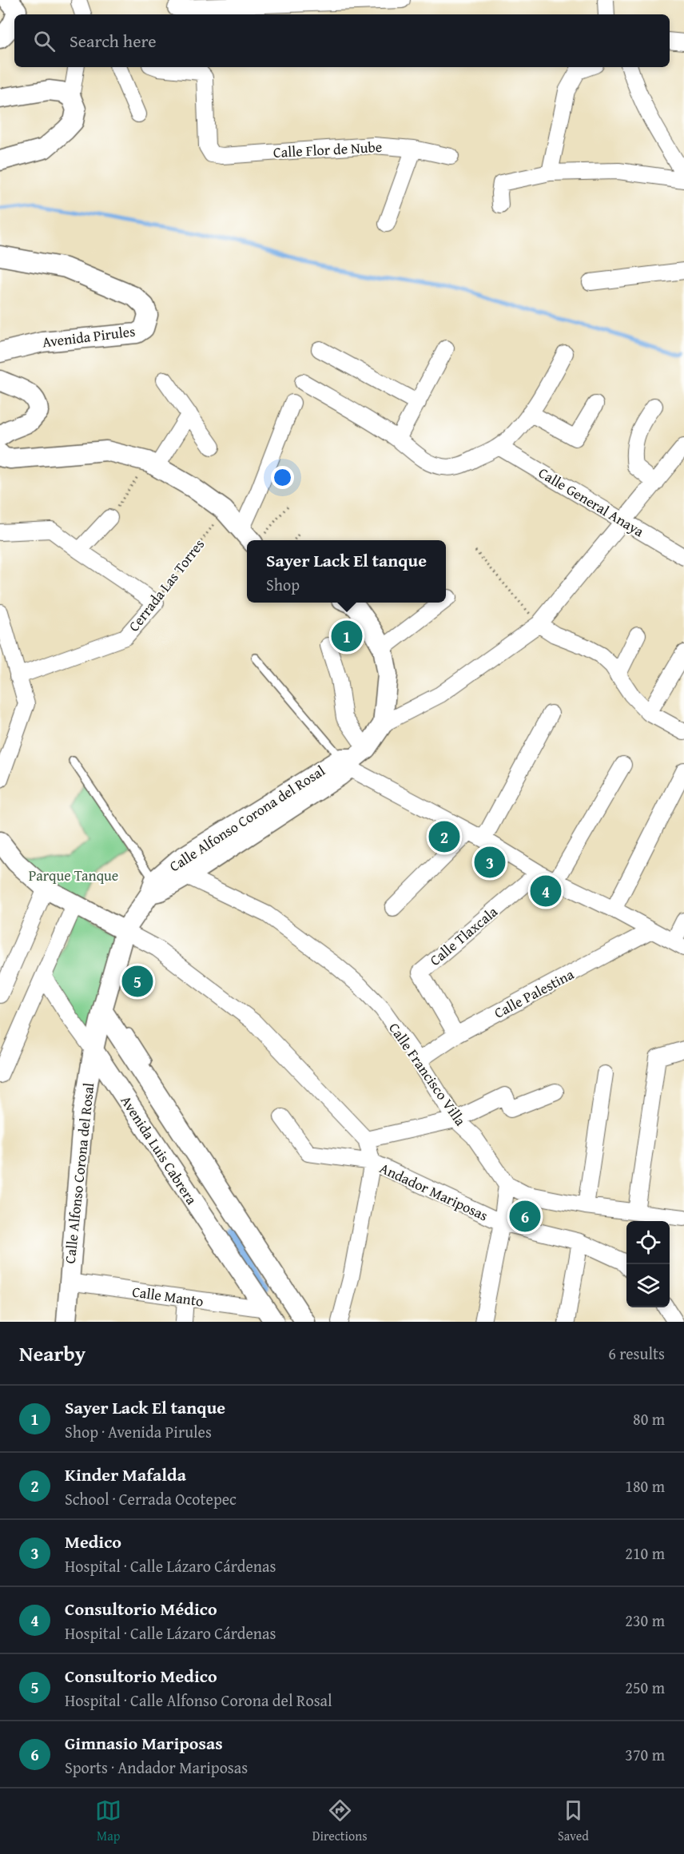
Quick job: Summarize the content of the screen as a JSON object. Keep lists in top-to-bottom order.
{
  "streets": {
    "street": [
      "Calle Flor de Nube",
      "Avenida Pirules",
      "Calle General Anaya",
      "Cerrada Las Torres",
      "Calle Alfonso Corona del Rosal",
      "Calle Tlaxcala",
      "Calle Palestina",
      "Calle Francisco Villa",
      "Avenida Luis Cabrera",
      "Andador Mariposas",
      "Calle Manto"
    ]
  },
  "crossings": [
    ["Calle Alfonso Corona del Rosal", "Calle Francisco Villa"],
    ["Calle Alfonso Corona del Rosal", "Avenida Luis Cabrera"],
    ["Calle Alfonso Corona del Rosal", "Calle Manto"],
    ["Calle Tlaxcala", "Calle Palestina"],
    ["Calle Palestina", "Calle Francisco Villa"],
    ["Avenida Luis Cabrera", "Calle Manto"]
  ],
  "parks": ["Parque Tanque"],
  "page": {
    "search": "Search here",
    "popup": ["Sayer Lack El tanque", "Shop"],
    "pins": [
      "1",
      "2",
      "3",
      "4",
      "5",
      "6"
    ],
    "heading": ["Nearby", "6 results"],
    "list": [
      {
        "mark": "1",
        "name": "Sayer Lack El tanque",
        "note": "Shop · Avenida Pirules",
        "value": "80 m"
      },
      {
        "mark": "2",
        "name": "Kinder Mafalda",
        "note": "School · Cerrada Ocotepec",
        "value": "180 m"
      },
      {
        "mark": "3",
        "name": "Medico",
        "note": "Hospital · Calle Lázaro Cárdenas",
        "value": "210 m"
      },
      {
        "mark": "4",
        "name": "Consultorio Médico",
        "note": "Hospital · Calle Lázaro Cárdenas",
        "value": "230 m"
      },
      {
        "mark": "5",
        "name": "Consultorio Medico",
        "note": "Hospital · Calle Alfonso Corona del Rosal",
        "value": "250 m"
      },
      {
        "mark": "6",
        "name": "Gimnasio Mariposas",
        "note": "Sports · Andador Mariposas",
        "value": "370 m"
      }
    ],
    "nav": ["Map", "Directions", "Saved"]
  }
}
